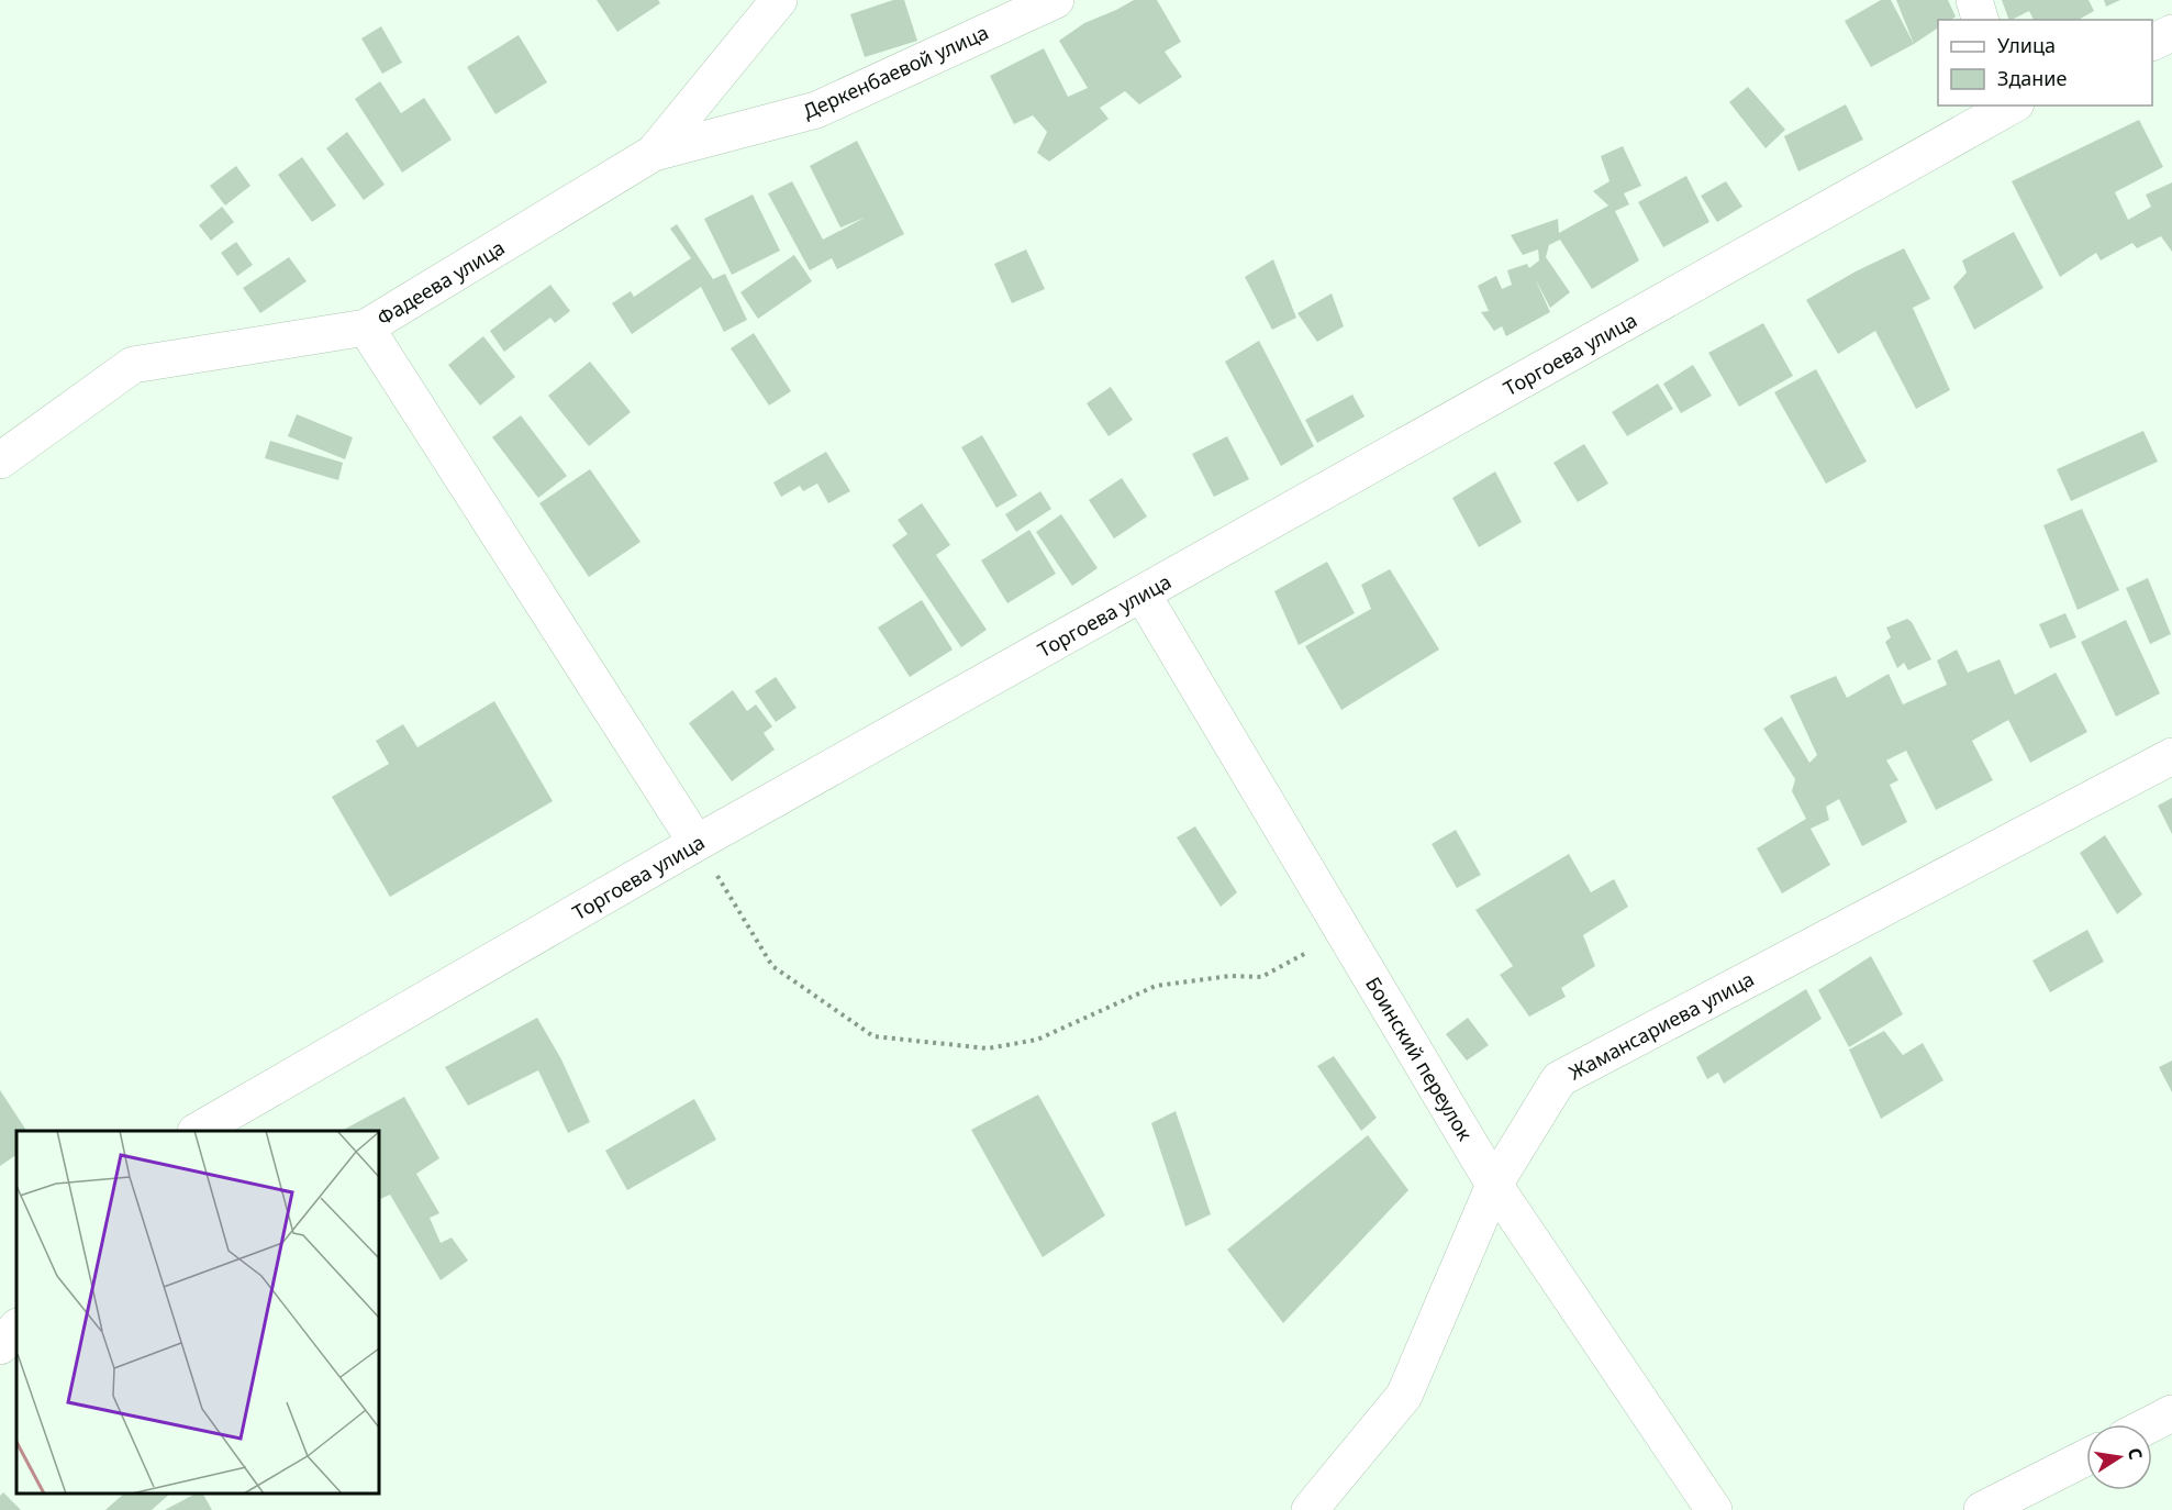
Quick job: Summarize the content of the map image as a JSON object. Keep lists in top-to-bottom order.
{
  "streets": {
    "street": [
      "Деркенбаевой улица",
      "Фадеева улица",
      "Торгоева улица",
      "Жамансариева улица",
      "Боинский переулок"
    ]
  },
  "crossings": [
    ["Деркенбаевой улица", "Фадеева улица"],
    ["Торгоева улица", "Боинский переулок"],
    ["Жамансариева улица", "Боинский переулок"]
  ],
  "legend": ["Улица", "Здание"],
  "north": "right"
}
